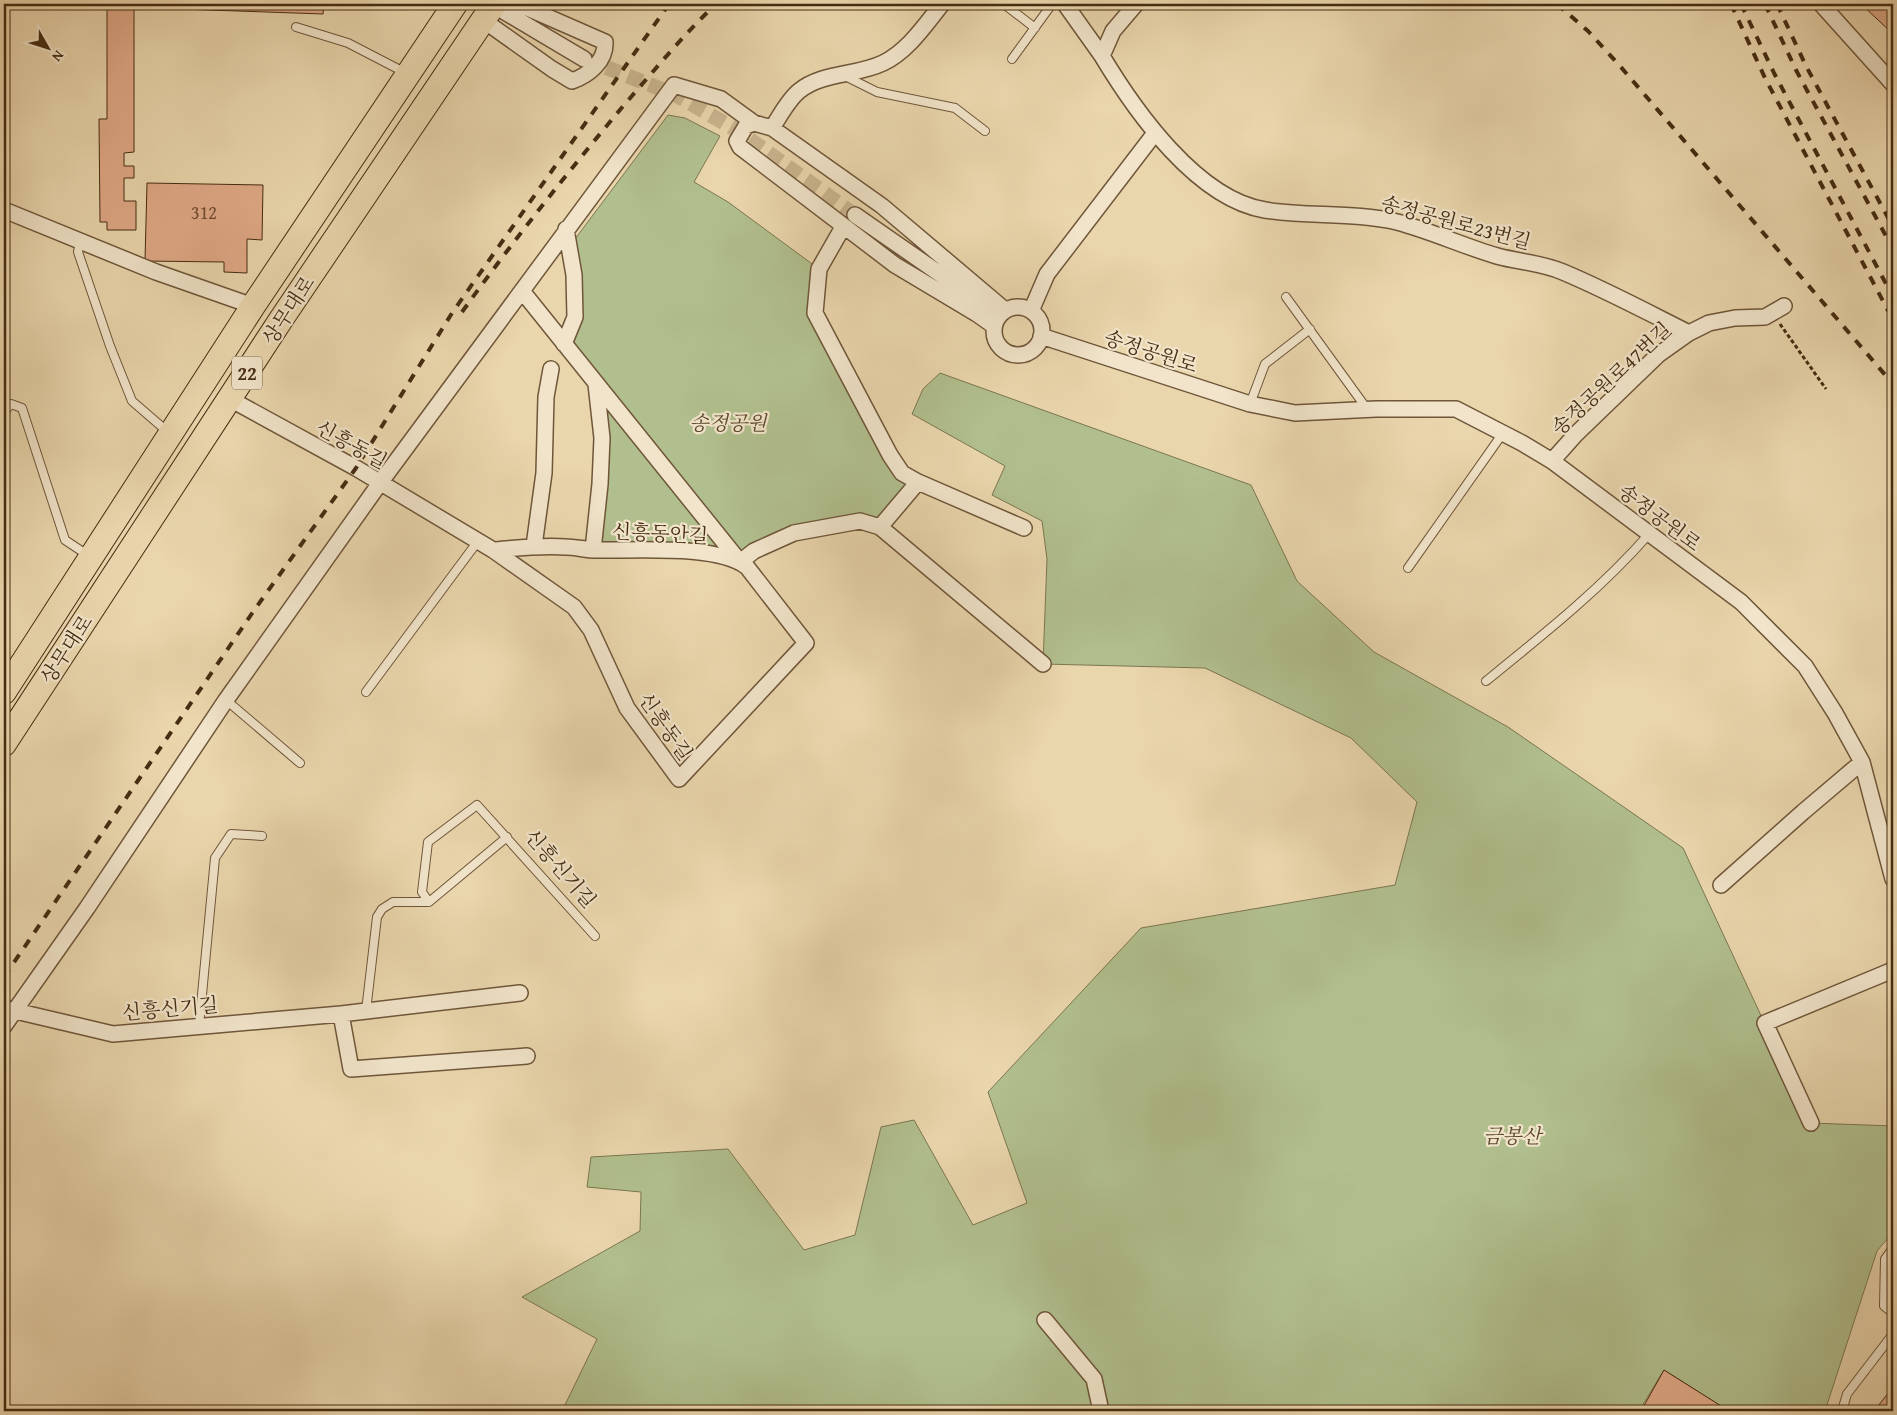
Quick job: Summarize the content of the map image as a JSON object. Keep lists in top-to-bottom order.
{
  "streets": {
    "main road": ["상무대로", "22"],
    "street": [
      "송정공원로23번길",
      "송정공원로",
      "송정공원로47번길",
      "신흥동길",
      "신흥동안길",
      "신흥신기길"
    ]
  },
  "crossings": [
    ["송정공원로23번길", "송정공원로47번길"],
    ["상무대로", "신흥동길"],
    ["송정공원로", "송정공원로47번길"],
    ["신흥동길", "신흥동안길"]
  ],
  "parks": ["송정공원", "금봉산"],
  "house_numbers": ["312"],
  "north": "bottom right"
}
